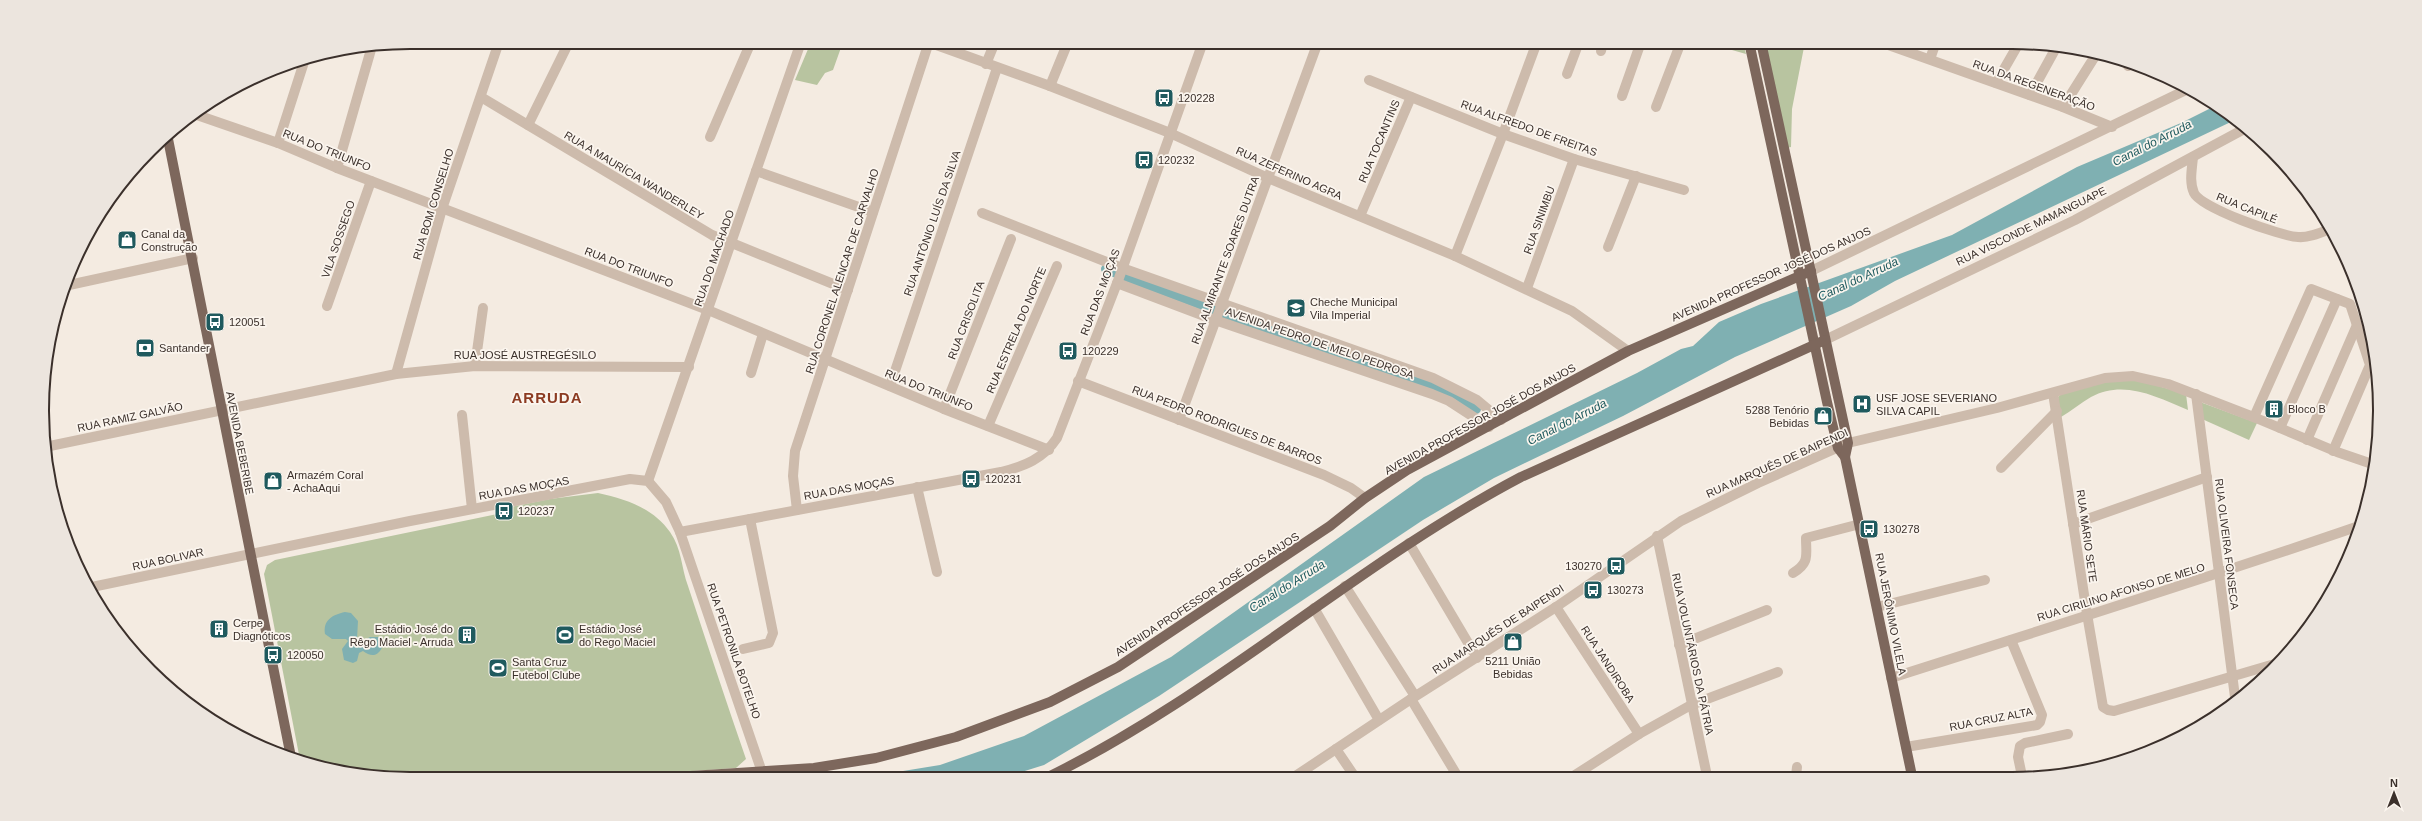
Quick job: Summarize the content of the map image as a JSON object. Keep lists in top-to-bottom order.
{
  "streets": {
    "main road": ["AVENIDA PROFESSOR JOSÉ DOS ANJOS", "AVENIDA BEBERIBE", "RUA JERÔNIMO VILELA"],
    "street": [
      "RUA DA REGENERAÇÃO",
      "RUA ALFREDO DE FREITAS",
      "RUA TOCANTINS",
      "RUA DO TRIUNFO",
      "RUA ZEFERINO AGRA",
      "RUA A MAURÍCIA WANDERLEY",
      "RUA BOM CONSELHO",
      "RUA CAPILÉ",
      "RUA SINIMBU",
      "RUA ANTÔNIO LUÍS DA SILVA",
      "RUA VISCONDE MAMANGUAPE",
      "VILA SOSSEGO",
      "RUA DO MACHADO",
      "RUA ALMIRANTE SOARES DUTRA",
      "RUA CORONEL ALENCAR DE CARVALHO",
      "RUA DAS MOÇAS",
      "RUA CRISOLITA",
      "RUA ESTRELA DO NORTE",
      "AVENIDA PEDRO DE MELO PEDROSA",
      "RUA JOSÉ AUSTREGÉSILO",
      "RUA RAMIZ GALVÃO",
      "RUA PEDRO RODRIGUES DE BARROS",
      "RUA MARQUÊS DE BAIPENDI",
      "RUA MÁRIO SETE",
      "RUA OLIVEIRA FONSECA",
      "RUA BOLIVAR",
      "RUA CIRILINO AFONSO DE MELO",
      "RUA PETRONILA BOTELHO",
      "RUA VOLUNTÁRIOS DA PÁTRIA",
      "RUA JANDIROBA",
      "RUA CRUZ ALTA"
    ]
  },
  "crossings": [
    ["RUA DA REGENERAÇÃO", "AVENIDA PROFESSOR JOSÉ DOS ANJOS"],
    ["RUA ALFREDO DE FREITAS", "RUA TOCANTINS"],
    ["RUA ALFREDO DE FREITAS", "RUA SINIMBU"],
    ["RUA TOCANTINS", "RUA ZEFERINO AGRA"],
    ["RUA DO TRIUNFO", "RUA BOM CONSELHO"],
    ["RUA DO TRIUNFO", "RUA ANTÔNIO LUÍS DA SILVA"],
    ["RUA DO TRIUNFO", "VILA SOSSEGO"],
    ["RUA DO TRIUNFO", "RUA DO MACHADO"],
    ["RUA DO TRIUNFO", "RUA CORONEL ALENCAR DE CARVALHO"],
    ["RUA DO TRIUNFO", "RUA DAS MOÇAS"],
    ["RUA DO TRIUNFO", "RUA CRISOLITA"],
    ["RUA DO TRIUNFO", "RUA ESTRELA DO NORTE"],
    ["RUA ZEFERINO AGRA", "RUA SINIMBU"],
    ["RUA ZEFERINO AGRA", "RUA ANTÔNIO LUÍS DA SILVA"],
    ["RUA ZEFERINO AGRA", "RUA ALMIRANTE SOARES DUTRA"],
    ["RUA ZEFERINO AGRA", "AVENIDA PROFESSOR JOSÉ DOS ANJOS"],
    ["RUA ZEFERINO AGRA", "RUA DAS MOÇAS"],
    ["RUA A MAURÍCIA WANDERLEY", "RUA BOM CONSELHO"],
    ["RUA A MAURÍCIA WANDERLEY", "RUA DO MACHADO"],
    ["RUA A MAURÍCIA WANDERLEY", "RUA CORONEL ALENCAR DE CARVALHO"],
    ["RUA BOM CONSELHO", "RUA JOSÉ AUSTREGÉSILO"],
    ["RUA CAPILÉ", "RUA VISCONDE MAMANGUAPE"],
    ["RUA VISCONDE MAMANGUAPE", "RUA JERÔNIMO VILELA"],
    ["RUA DO MACHADO", "RUA DAS MOÇAS"],
    ["RUA DO MACHADO", "RUA JOSÉ AUSTREGÉSILO"],
    ["RUA ALMIRANTE SOARES DUTRA", "AVENIDA PEDRO DE MELO PEDROSA"],
    ["RUA ALMIRANTE SOARES DUTRA", "RUA PEDRO RODRIGUES DE BARROS"],
    ["RUA CORONEL ALENCAR DE CARVALHO", "RUA DAS MOÇAS"],
    ["AVENIDA PROFESSOR JOSÉ DOS ANJOS", "AVENIDA PEDRO DE MELO PEDROSA"],
    ["AVENIDA PROFESSOR JOSÉ DOS ANJOS", "RUA PEDRO RODRIGUES DE BARROS"],
    ["RUA DAS MOÇAS", "AVENIDA PEDRO DE MELO PEDROSA"],
    ["RUA DAS MOÇAS", "RUA PEDRO RODRIGUES DE BARROS"],
    ["RUA DAS MOÇAS", "AVENIDA BEBERIBE"],
    ["RUA DAS MOÇAS", "RUA BOLIVAR"],
    ["RUA DAS MOÇAS", "RUA PETRONILA BOTELHO"],
    ["RUA JOSÉ AUSTREGÉSILO", "RUA RAMIZ GALVÃO"],
    ["RUA JOSÉ AUSTREGÉSILO", "AVENIDA BEBERIBE"],
    ["RUA RAMIZ GALVÃO", "AVENIDA BEBERIBE"],
    ["AVENIDA BEBERIBE", "RUA BOLIVAR"],
    ["RUA MARQUÊS DE BAIPENDI", "RUA MÁRIO SETE"],
    ["RUA MARQUÊS DE BAIPENDI", "RUA OLIVEIRA FONSECA"],
    ["RUA MARQUÊS DE BAIPENDI", "RUA JERÔNIMO VILELA"],
    ["RUA MARQUÊS DE BAIPENDI", "RUA VOLUNTÁRIOS DA PÁTRIA"],
    ["RUA MARQUÊS DE BAIPENDI", "RUA JANDIROBA"],
    ["RUA MÁRIO SETE", "RUA OLIVEIRA FONSECA"],
    ["RUA MÁRIO SETE", "RUA CIRILINO AFONSO DE MELO"],
    ["RUA OLIVEIRA FONSECA", "RUA CIRILINO AFONSO DE MELO"],
    ["RUA CIRILINO AFONSO DE MELO", "RUA JERÔNIMO VILELA"],
    ["RUA CIRILINO AFONSO DE MELO", "RUA CRUZ ALTA"],
    ["RUA JERÔNIMO VILELA", "RUA CRUZ ALTA"]
  ],
  "districts": ["ARRUDA"],
  "water": ["Canal do Arruda"],
  "places": {
    "bus stop": [
      "120228",
      "120232",
      "120051",
      "120229",
      "120231",
      "120237",
      "130278",
      "130270",
      "130273",
      "120050"
    ],
    "shop": [
      "Canal da Construção",
      "5288 Tenório Bebidas",
      "Armazém Coral - AchaAqui",
      "5211 União Bebidas"
    ],
    "school or university": ["Cheche Municipal Vila Imperial"],
    "bank": ["Santander"],
    "hospital": ["USF JOSE SEVERIANO SILVA CAPIL"],
    "building": ["Bloco B", "Cerpe Diagnóticos", "Estádio José do Rêgo Maciel - Arruda"],
    "sports": ["Estádio José do Rego Maciel", "Santa Cruz Futebol Clube"]
  },
  "north": "top"
}
